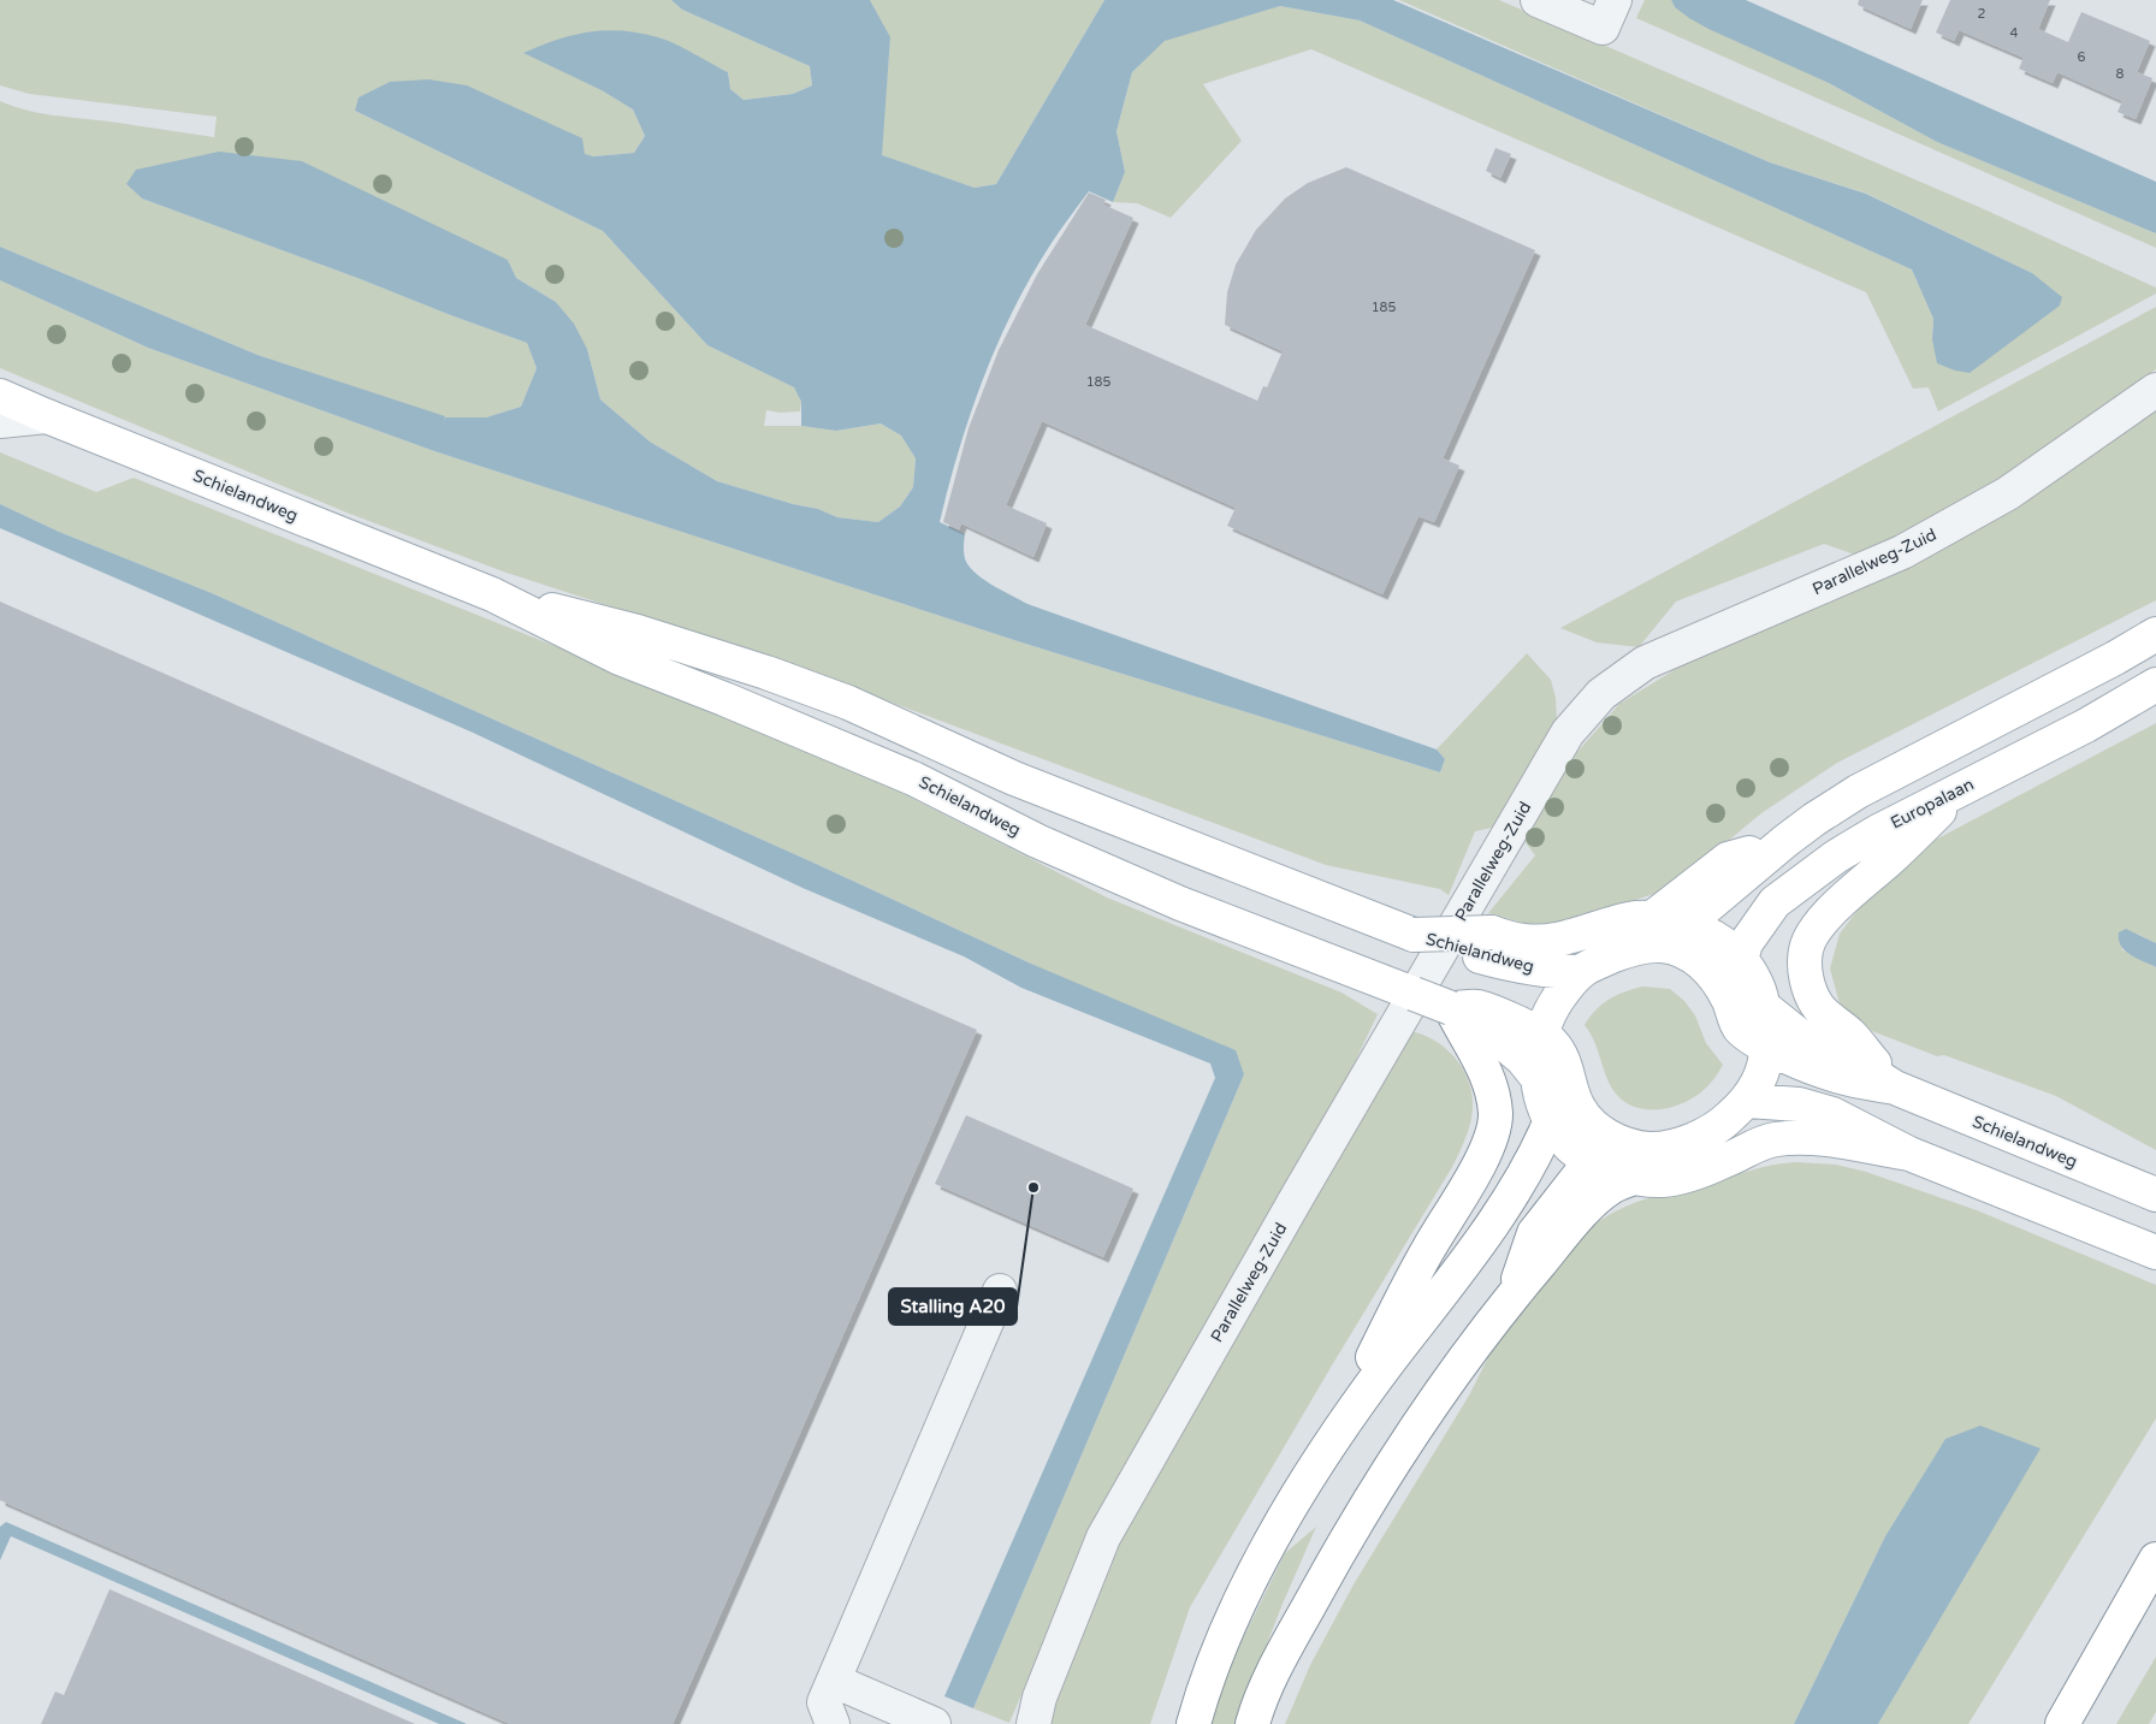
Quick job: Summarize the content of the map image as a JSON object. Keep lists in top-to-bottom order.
{
  "streets": {
    "main road": ["Schielandweg", "Europalaan"],
    "street": ["Parallelweg-Zuid"]
  },
  "places": ["Stalling A20"],
  "house_numbers": [
    "2",
    "4",
    "6",
    "8",
    "185",
    "185"
  ]
}
